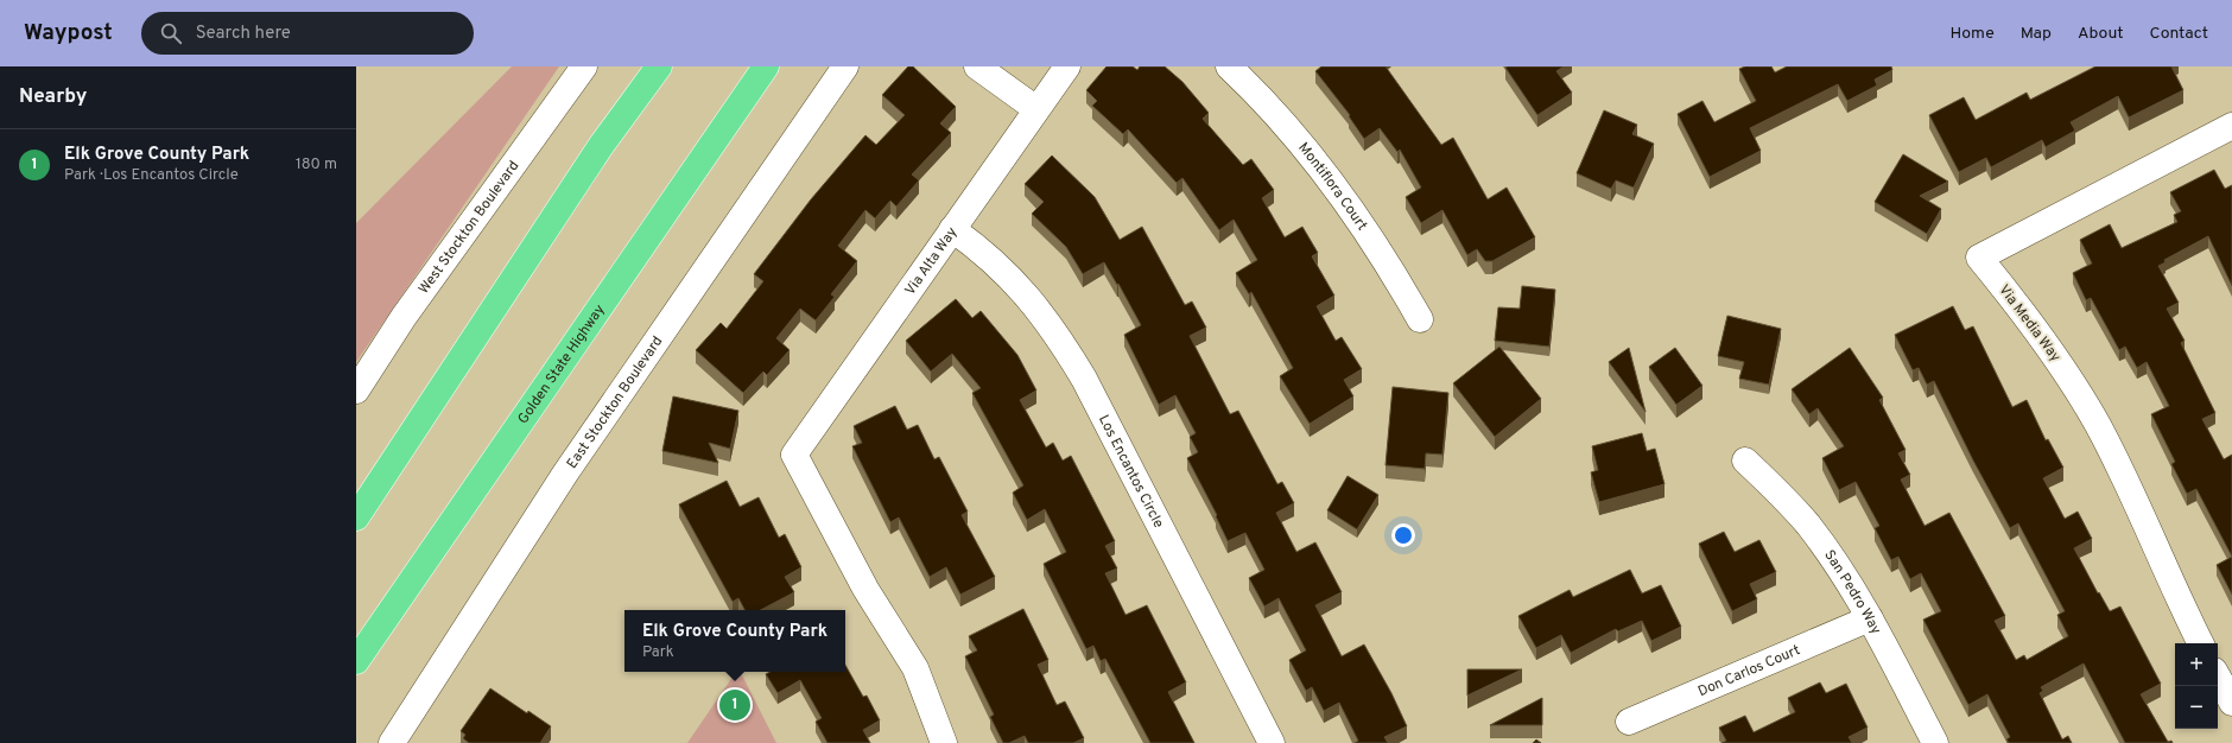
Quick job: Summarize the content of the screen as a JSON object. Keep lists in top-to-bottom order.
{
  "streets": {
    "highway": ["Golden State Highway"],
    "street": [
      "Montiflora Court",
      "West Stockton Boulevard",
      "Via Alta Way",
      "Via Media Way",
      "East Stockton Boulevard",
      "Los Encantos Circle",
      "San Pedro Way",
      "Don Carlos Court"
    ]
  },
  "crossings": [
    ["Via Alta Way", "Los Encantos Circle"],
    ["San Pedro Way", "Don Carlos Court"]
  ],
  "page": {
    "header": "Waypost",
    "search": "Search here",
    "nav": [
      "Home",
      "Map",
      "About",
      "Contact"
    ],
    "heading": "Nearby",
    "list": [
      {
        "mark": "1",
        "name": "Elk Grove County Park",
        "note": "Park · Los Encantos Circle",
        "value": "180 m"
      }
    ],
    "popup": ["Elk Grove County Park", "Park"],
    "map_buttons": ["+", "−"],
    "pins": "1"
  }
}
